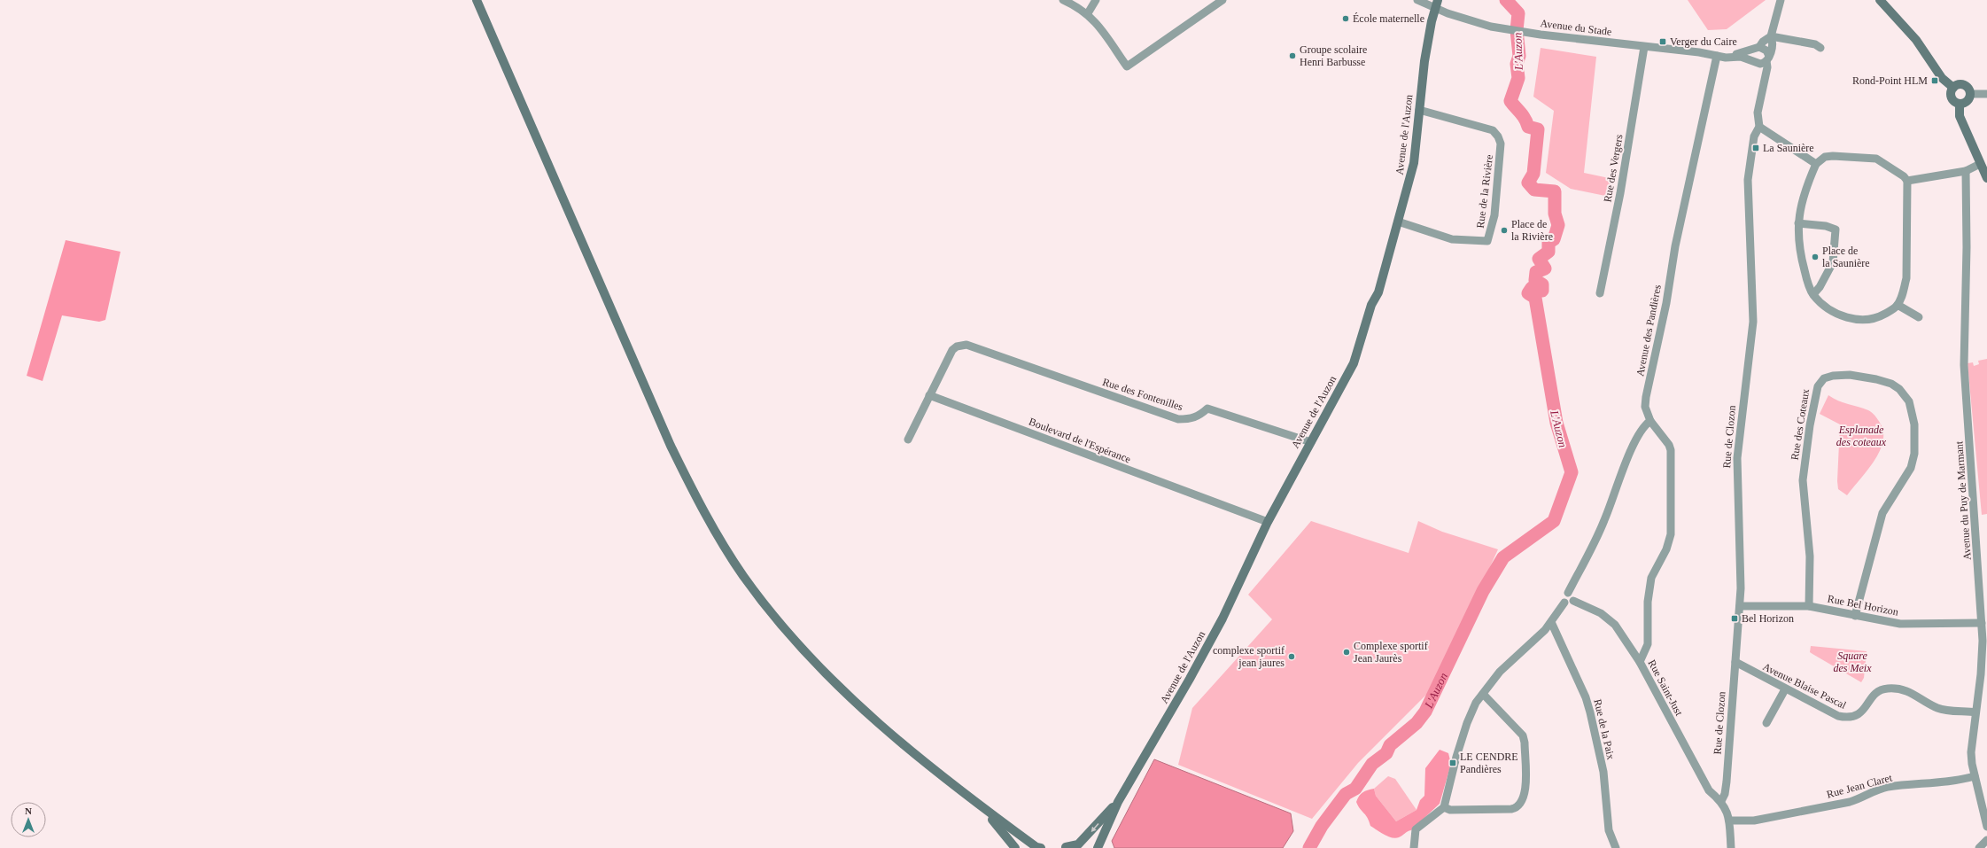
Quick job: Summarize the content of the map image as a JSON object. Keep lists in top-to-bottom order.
{
  "streets": {
    "main road": ["Avenue de l'Auzon"],
    "street": [
      "Avenue du Stade",
      "Rue des Vergers",
      "Rue de la Rivière",
      "Avenue des Pandières",
      "Rue des Fontenilles",
      "Rue des Coteaux",
      "Rue de Clozon",
      "Boulevard de l'Espérance",
      "Avenue du Puy de Marmant",
      "Rue Bel Horizon",
      "Avenue Blaise Pascal",
      "Rue Saint-Just",
      "Rue de la Paix",
      "Rue Jean Claret"
    ]
  },
  "crossings": [
    ["Avenue du Stade", "Avenue de l'Auzon"],
    ["Avenue du Stade", "Rue des Vergers"],
    ["Avenue du Stade", "Avenue des Pandières"],
    ["Avenue du Stade", "Rue de Clozon"],
    ["Avenue de l'Auzon", "Rue de la Rivière"],
    ["Avenue de l'Auzon", "Rue des Fontenilles"],
    ["Avenue de l'Auzon", "Boulevard de l'Espérance"],
    ["Rue des Fontenilles", "Boulevard de l'Espérance"],
    ["Rue des Coteaux", "Rue Bel Horizon"],
    ["Rue de Clozon", "Rue Bel Horizon"],
    ["Rue de Clozon", "Avenue Blaise Pascal"],
    ["Rue de Clozon", "Rue Saint-Just"],
    ["Avenue du Puy de Marmant", "Rue Bel Horizon"],
    ["Avenue du Puy de Marmant", "Avenue Blaise Pascal"],
    ["Avenue du Puy de Marmant", "Rue Jean Claret"]
  ],
  "water": ["L'Auzon"],
  "parks": ["Esplanade des coteaux", "Square des Meix"],
  "places": {
    "other": [
      "École maternelle",
      "Groupe scolaire Henri Barbusse",
      "Place de la Rivière",
      "Place de la Saunière",
      "Complexe sportif Jean Jaurès",
      "complexe sportif jean jaures"
    ],
    "transit": [
      "Verger du Caire",
      "Rond-Point HLM",
      "La Saunière",
      "Bel Horizon",
      "LE CENDRE Pandières"
    ]
  },
  "north": "top"
}
